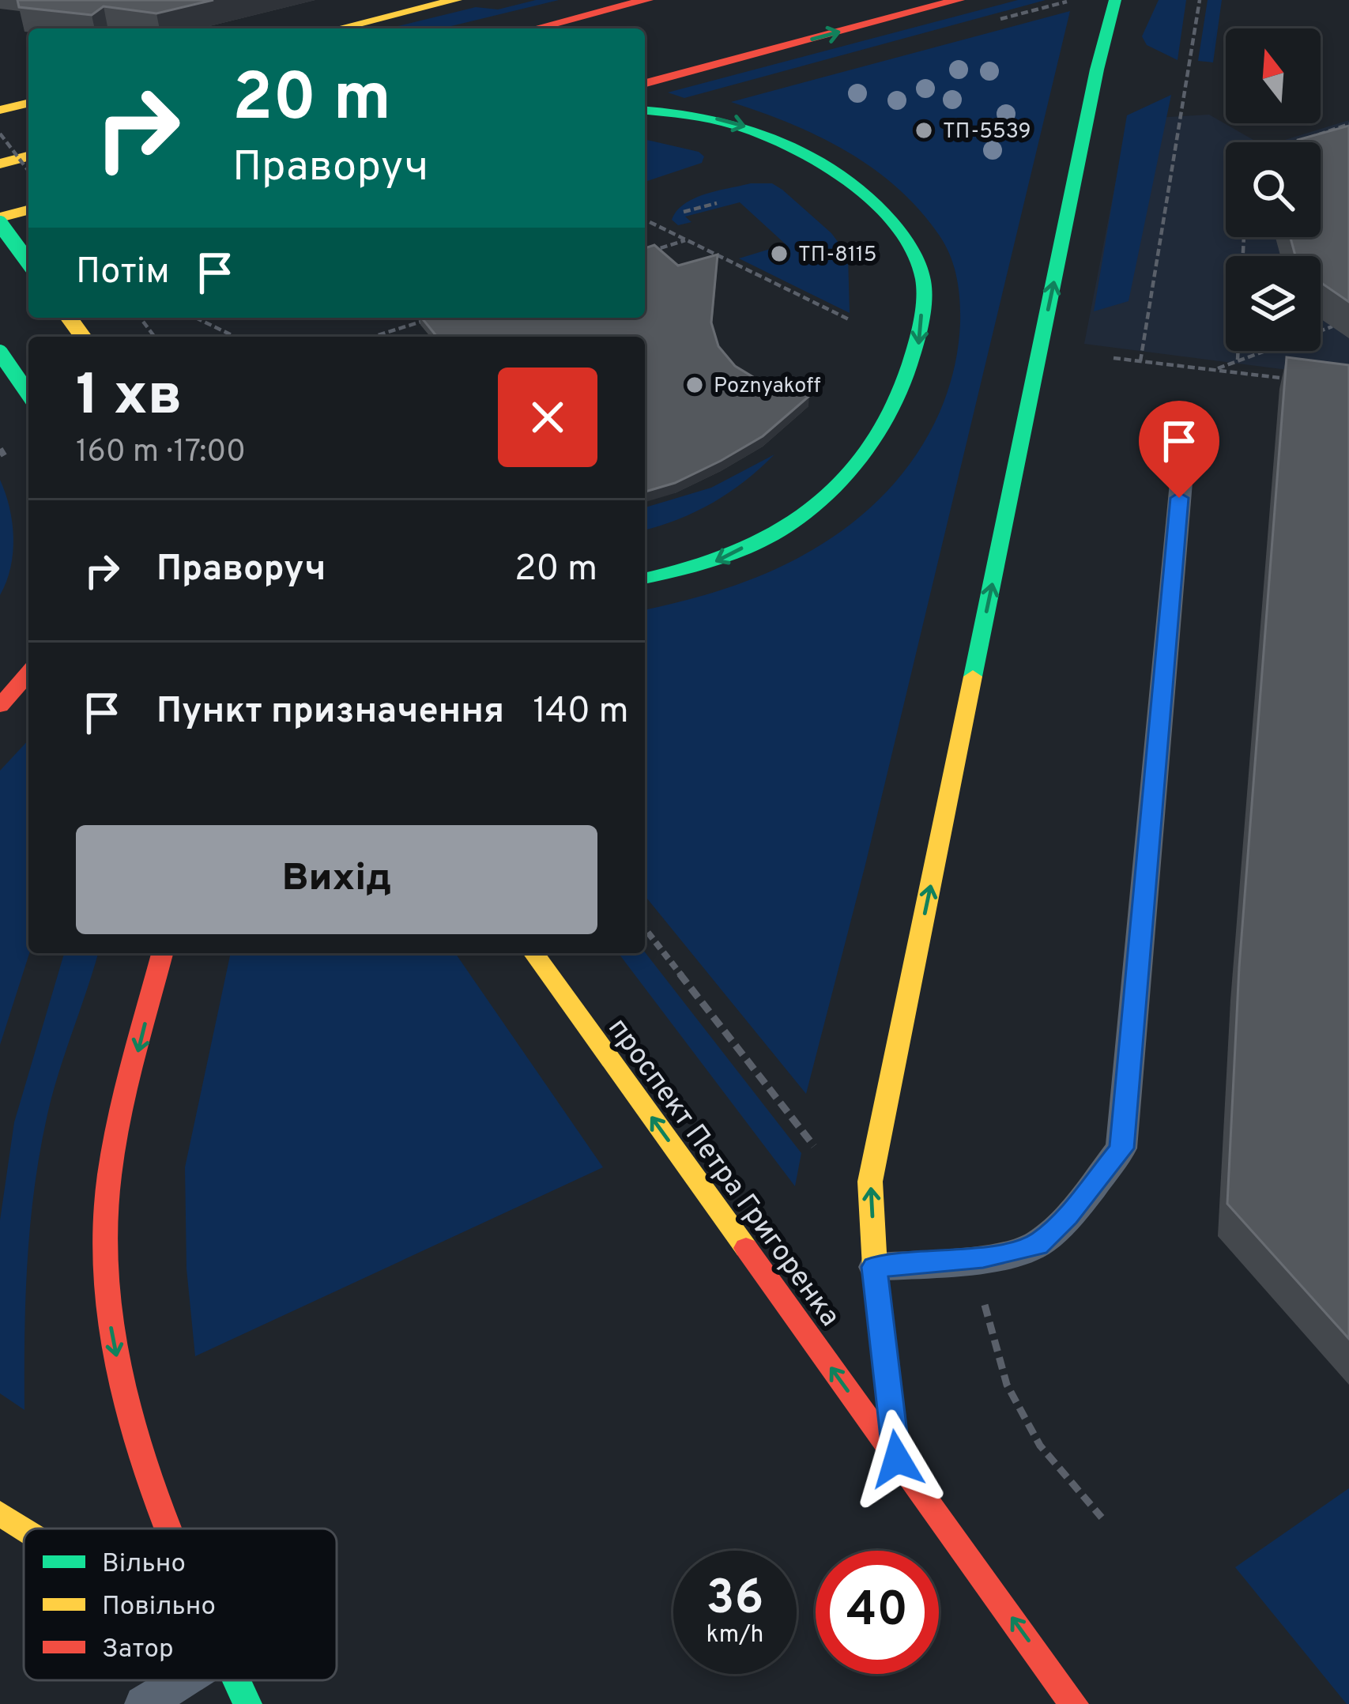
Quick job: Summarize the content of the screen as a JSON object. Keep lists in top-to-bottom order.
{
  "streets": {
    "main road": ["проспект Петра Григоренка"]
  },
  "one_way": ["проспект Петра Григоренка"],
  "places": ["ТП-5539", "ТП-8115", "Poznyakoff"],
  "legend": ["Вільно", "Повільно", "Затор"],
  "north": "top",
  "page": {
    "turn": ["20 m", "Праворуч"],
    "then": "Потім",
    "heading": ["1 хв", "160 m · 17:00"],
    "list": [
      {
        "name": "Праворуч",
        "value": "20 m"
      },
      {
        "name": "Пункт призначення",
        "value": "140 m"
      }
    ],
    "buttons": "Вихід",
    "speed": "36 km/h",
    "limit": "40"
  }
}
